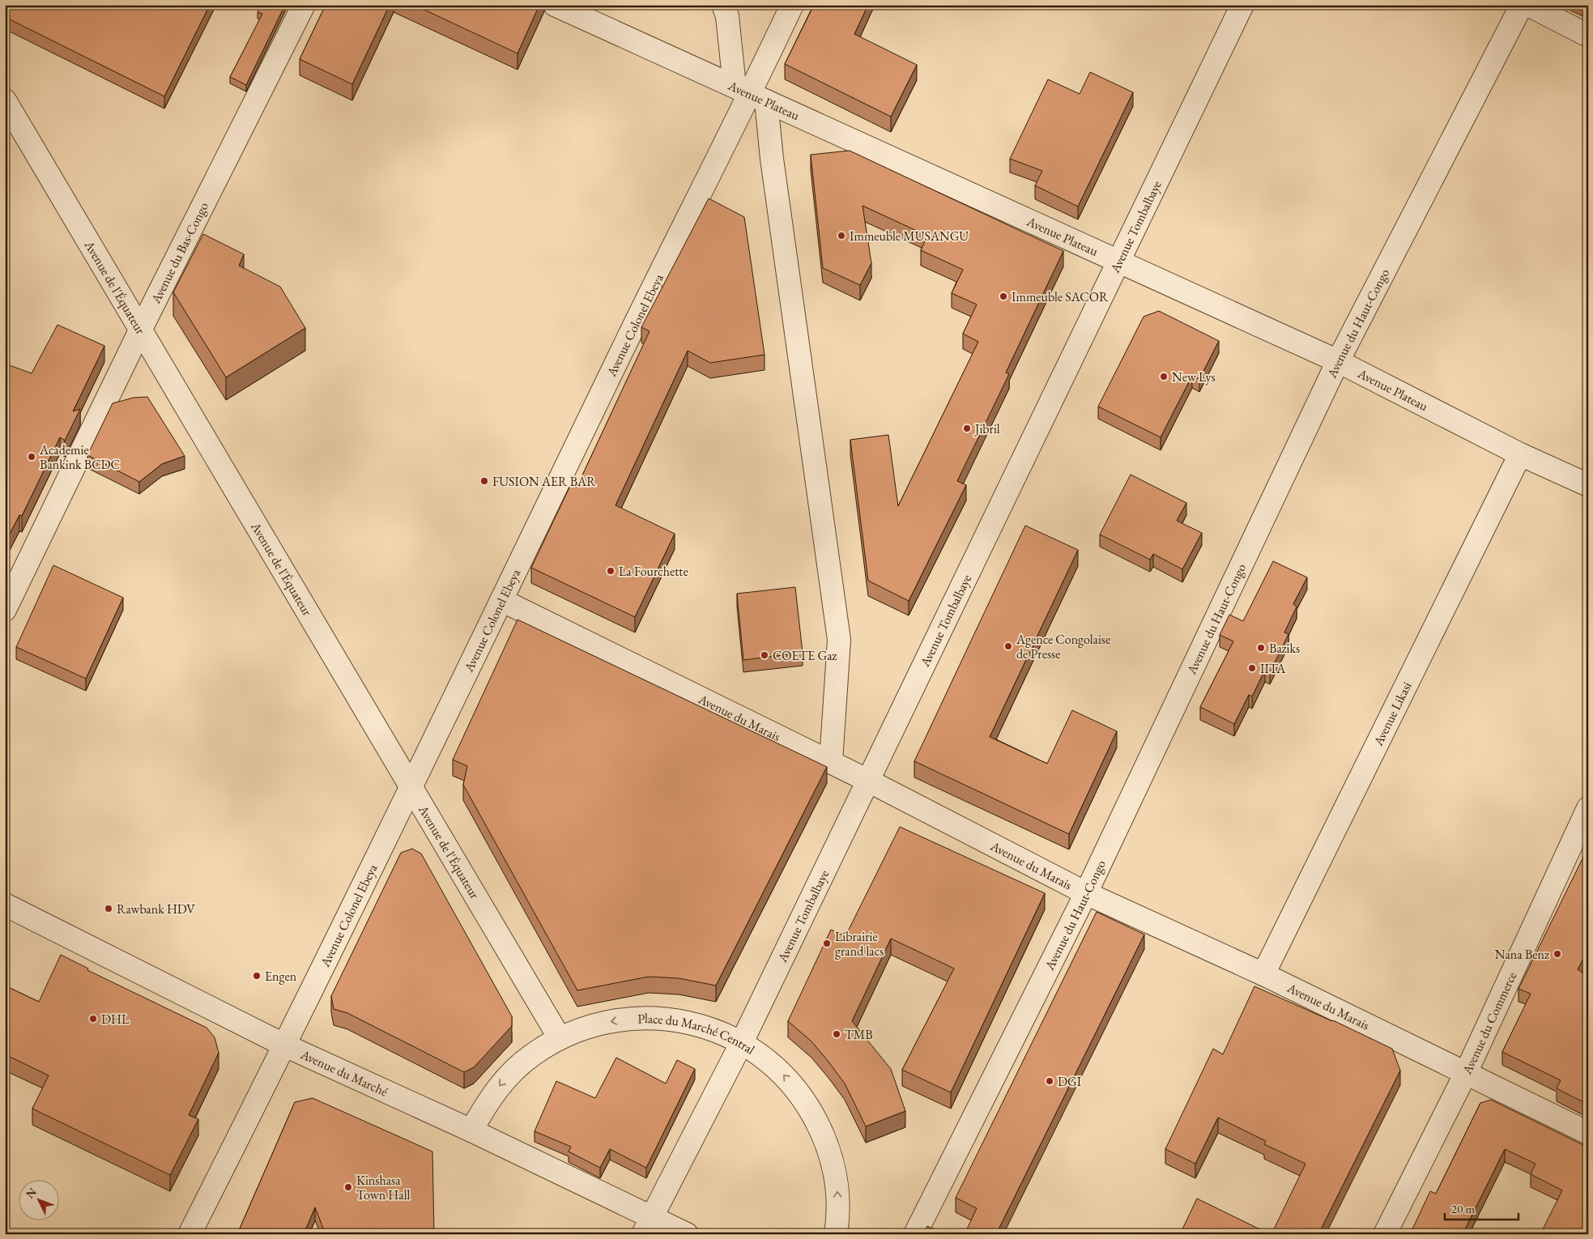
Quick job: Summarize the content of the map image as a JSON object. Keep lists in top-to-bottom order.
{
  "streets": {
    "street": [
      "Avenue Plateau",
      "Avenue Tombalbaye",
      "Avenue du Bas-Congo",
      "Avenue de l'Équateur",
      "Avenue du Haut-Congo",
      "Avenue Colonel Ebeya",
      "Avenue Likasi",
      "Avenue du Marais",
      "Avenue du Commerce",
      "Place du Marché Central",
      "Avenue du Marché"
    ]
  },
  "crossings": [
    ["Avenue Plateau", "Avenue Tombalbaye"],
    ["Avenue Plateau", "Avenue du Haut-Congo"],
    ["Avenue Plateau", "Avenue Colonel Ebeya"],
    ["Avenue Plateau", "Avenue Likasi"],
    ["Avenue Tombalbaye", "Avenue du Marais"],
    ["Avenue Tombalbaye", "Place du Marché Central"],
    ["Avenue Tombalbaye", "Avenue du Marché"],
    ["Avenue du Bas-Congo", "Avenue de l'Équateur"],
    ["Avenue de l'Équateur", "Avenue Colonel Ebeya"],
    ["Avenue de l'Équateur", "Place du Marché Central"],
    ["Avenue du Haut-Congo", "Avenue du Marais"],
    ["Avenue Colonel Ebeya", "Avenue du Marais"],
    ["Avenue Colonel Ebeya", "Avenue du Marché"],
    ["Avenue Likasi", "Avenue du Marais"],
    ["Avenue du Marais", "Avenue du Commerce"],
    ["Place du Marché Central", "Avenue du Marché"]
  ],
  "places": [
    "Immeuble MUSANGU",
    "Immeuble SACOR",
    "New Lys",
    "Jibril",
    "Academie Bankink BCDC",
    "FUSION AER BAR",
    "La Fourchette",
    "Agence Congolaise de Presse",
    "Baziks",
    "COETE Gaz",
    "IITA",
    "Rawbank HDV",
    "Librairie grand lacs",
    "Nana Benz",
    "Engen",
    "DHL",
    "TMB",
    "DGI",
    "Kinshasa Town Hall"
  ],
  "scale_bar": "20 m",
  "north": "top left"
}
